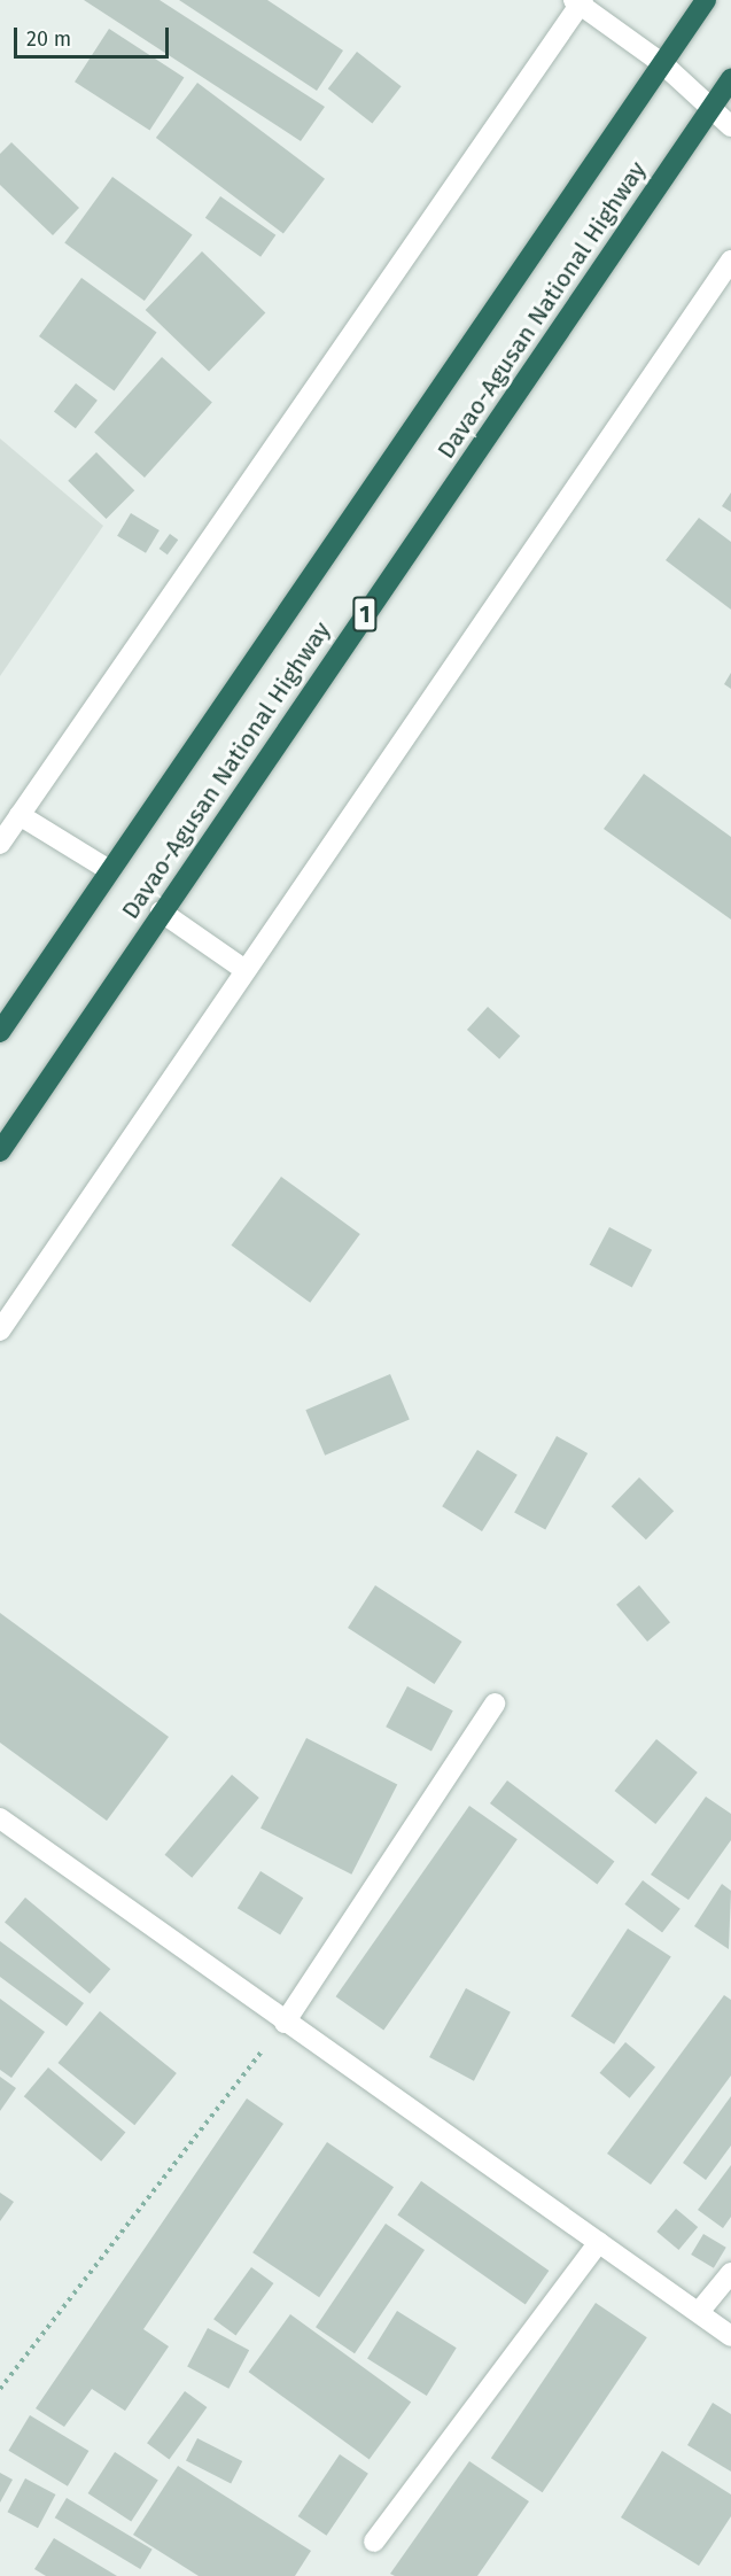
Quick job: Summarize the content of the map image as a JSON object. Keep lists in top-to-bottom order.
{
  "streets": {
    "highway": ["Davao-Agusan National Highway", "1"]
  },
  "scale_bar": "20 m"
}
